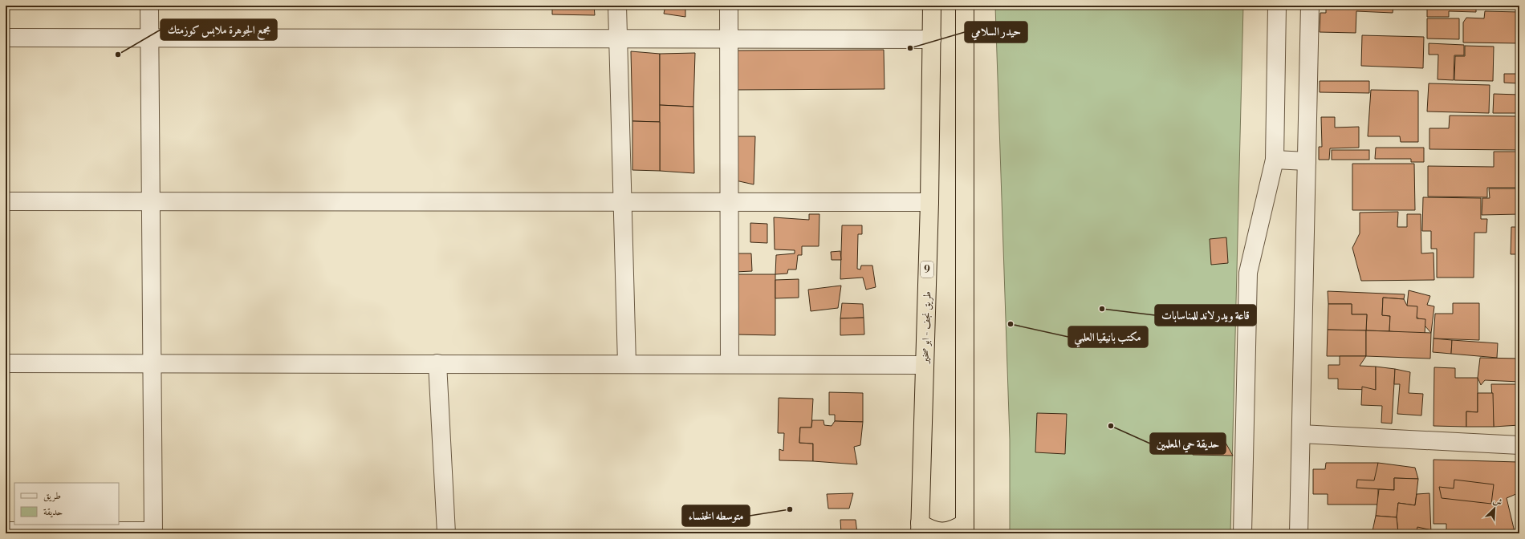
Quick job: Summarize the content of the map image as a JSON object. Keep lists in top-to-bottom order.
{
  "streets": {
    "highway": ["9", "طريق نجف - ابو صخير"]
  },
  "places": [
    "حيدر السلامي",
    "مجمع الجوهرة ملابس كوزمتك",
    "قاعة ويدر لاند للمناسابات",
    "مكتب بانيقيا العلمي",
    "حديقة حي المعلمين",
    "متوسطه الخنساء"
  ],
  "legend": ["طريق", "حديقة"],
  "north": "top right"
}
